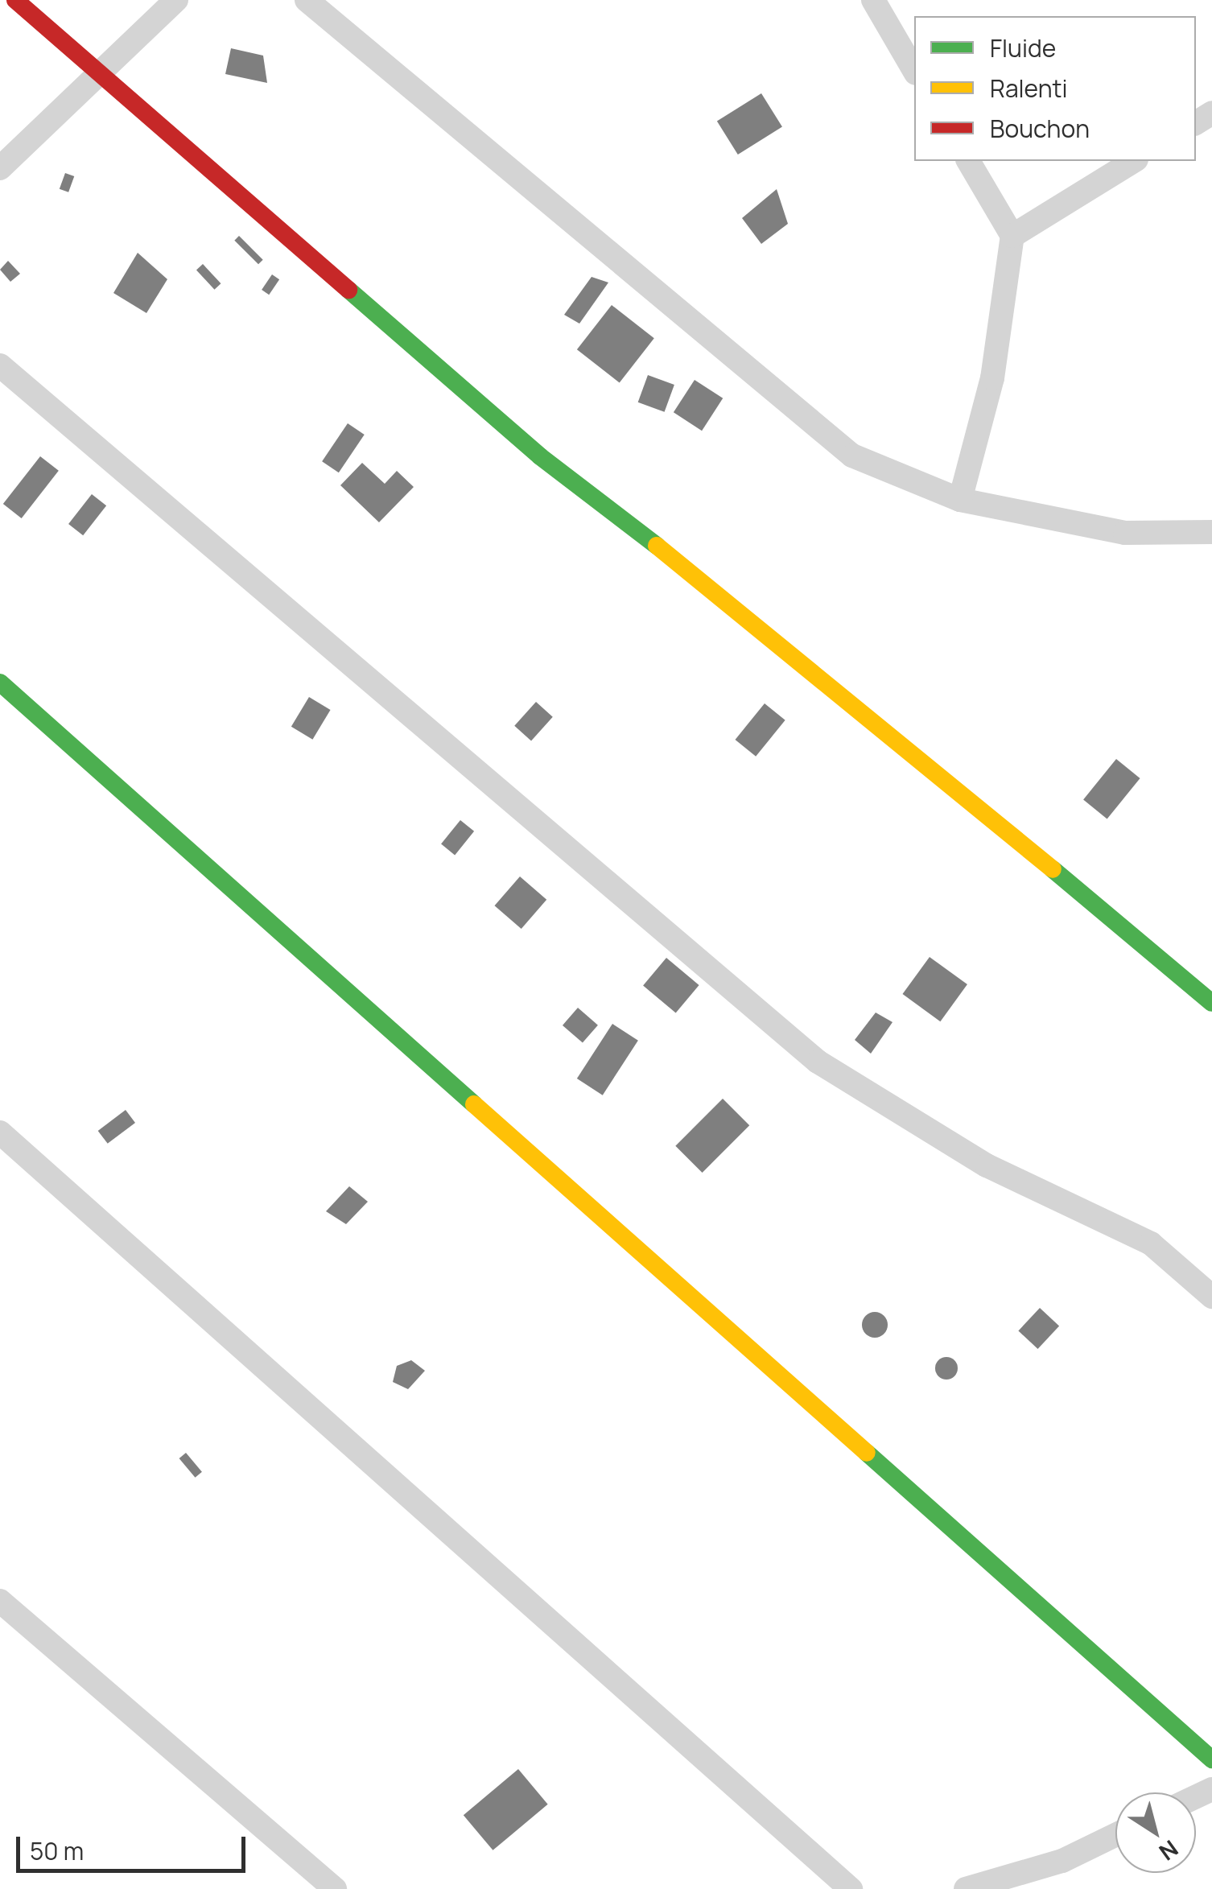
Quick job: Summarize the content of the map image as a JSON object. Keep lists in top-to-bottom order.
{
  "legend": ["Fluide", "Ralenti", "Bouchon"],
  "scale_bar": "50 m",
  "north": "bottom right"
}
